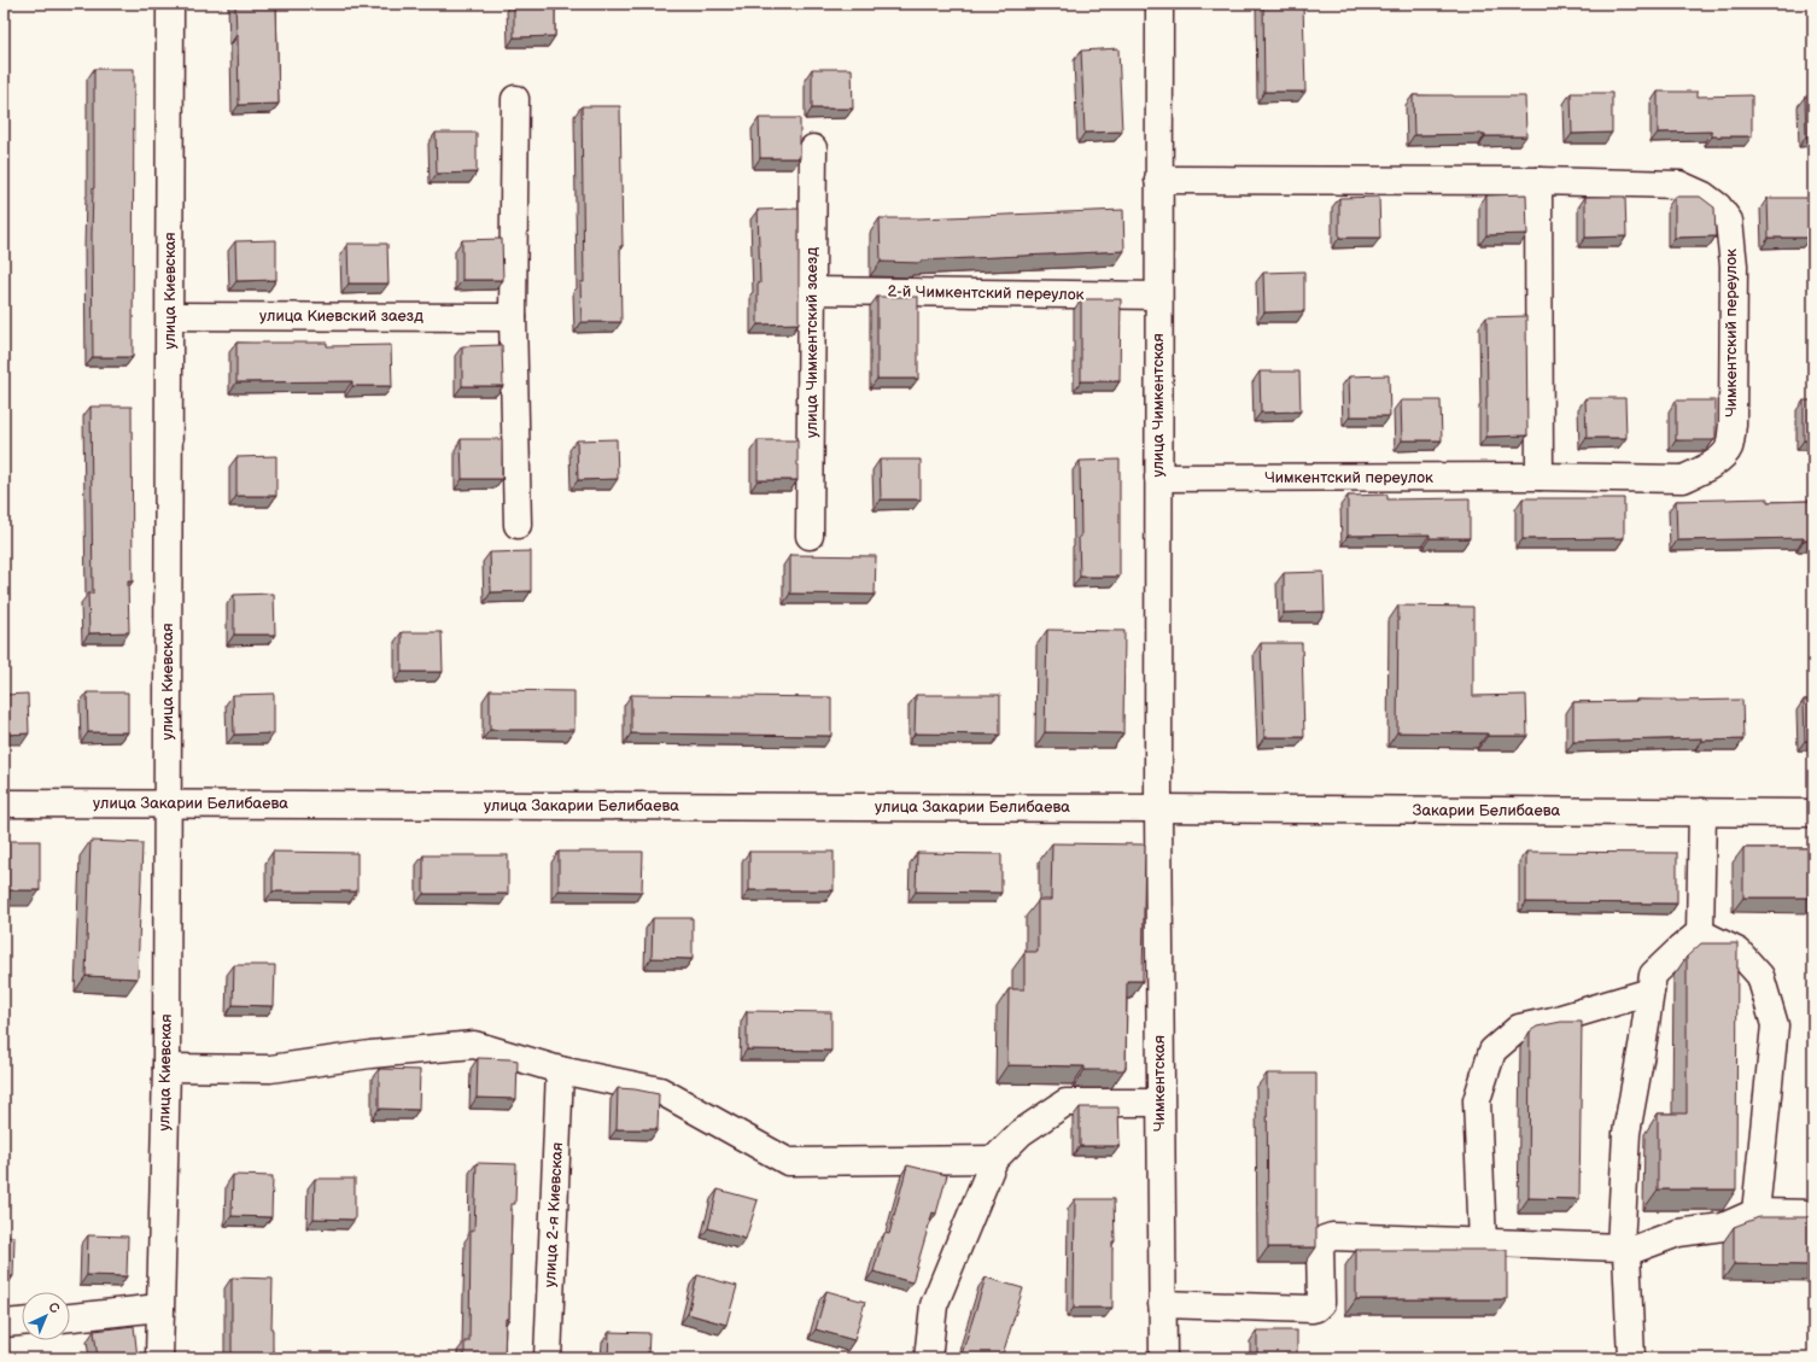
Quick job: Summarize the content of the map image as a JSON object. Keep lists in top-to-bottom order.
{
  "streets": {
    "street": [
      "улица Киевская",
      "2-й Чимкентский переулок",
      "улица Киевский заезд",
      "Чимкентский переулок",
      "улица Чимкентский заезд",
      "улица Чимкентская",
      "улица Закарии Белибаева",
      "Закарии Белибаева",
      "Чимкентская",
      "улица 2-я Киевская"
    ]
  },
  "crossings": [
    ["улица Киевская", "улица Киевский заезд"],
    ["улица Киевская", "улица Закарии Белибаева"],
    ["2-й Чимкентский переулок", "улица Чимкентский заезд"],
    ["2-й Чимкентский переулок", "улица Чимкентская"],
    ["Чимкентский переулок", "улица Чимкентская"],
    ["улица Чимкентская", "улица Закарии Белибаева"],
    ["улица Чимкентская", "Закарии Белибаева"],
    ["улица Чимкентская", "Чимкентская"],
    ["улица Закарии Белибаева", "Закарии Белибаева"],
    ["улица Закарии Белибаева", "Чимкентская"],
    ["Закарии Белибаева", "Чимкентская"]
  ],
  "north": "top right"
}
